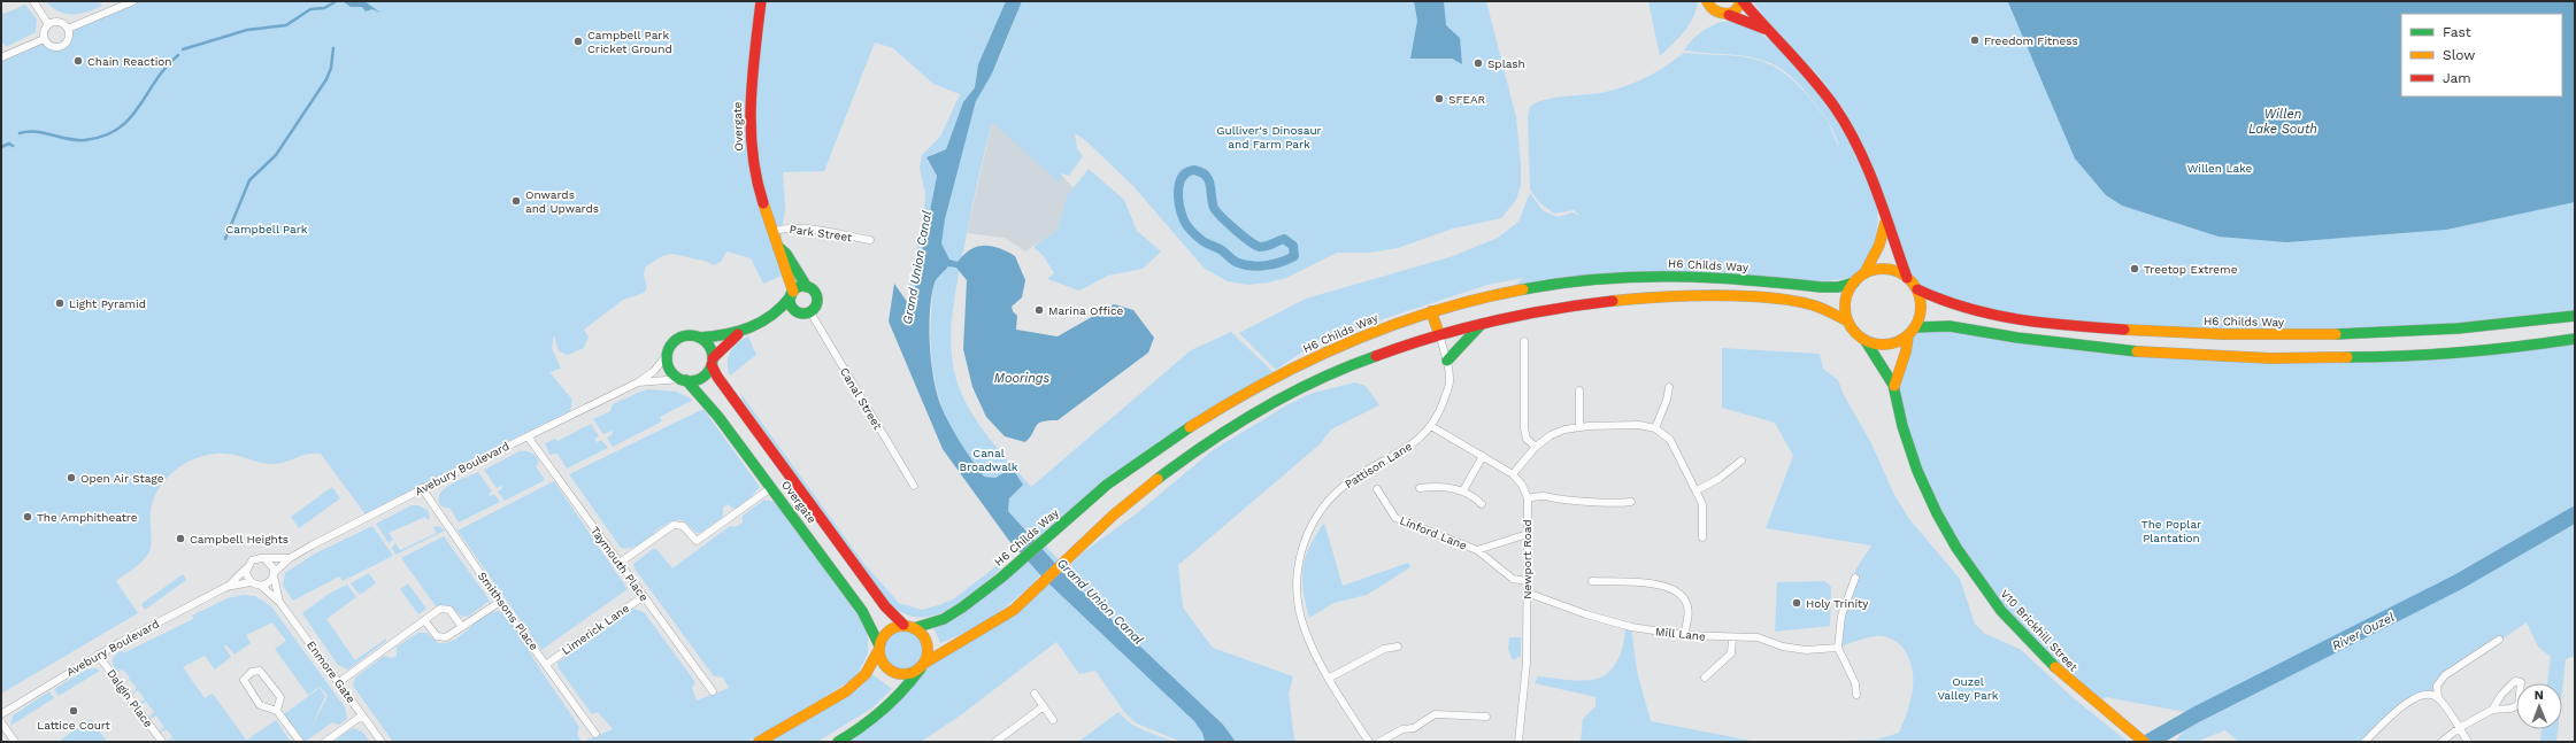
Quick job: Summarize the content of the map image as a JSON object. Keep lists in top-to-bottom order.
{
  "streets": {
    "street": [
      "Overgate",
      "Park Street",
      "H6 Childs Way",
      "Canal Street",
      "Pattison Lane",
      "Avebury Boulevard",
      "Linford Lane",
      "Newport Road",
      "Taymouth Place",
      "Smithsons Place",
      "Limerick Lane",
      "V10 Brickhill Street",
      "Mill Lane",
      "Enmore Gate",
      "Dalgin Place"
    ]
  },
  "crossings": [
    ["Overgate", "Park Street"],
    ["Overgate", "H6 Childs Way"],
    ["Overgate", "Canal Street"],
    ["Overgate", "Avebury Boulevard"],
    ["H6 Childs Way", "V10 Brickhill Street"],
    ["Pattison Lane", "Newport Road"],
    ["Avebury Boulevard", "Taymouth Place"],
    ["Avebury Boulevard", "Smithsons Place"],
    ["Avebury Boulevard", "Enmore Gate"],
    ["Avebury Boulevard", "Dalgin Place"],
    ["Linford Lane", "Newport Road"],
    ["Newport Road", "Mill Lane"],
    ["Taymouth Place", "Limerick Lane"],
    ["Smithsons Place", "Limerick Lane"]
  ],
  "water": [
    "Willen Lake South",
    "Grand Union Canal",
    "Moorings",
    "River Ouzel"
  ],
  "parks": [
    "Gulliver's Dinosaur and Farm Park",
    "Willen Lake",
    "Campbell Park",
    "Canal Broadwalk",
    "The Poplar Plantation",
    "Ouzel Valley Park"
  ],
  "places": [
    "Freedom Fitness",
    "Campbell Park Cricket Ground",
    "Chain Reaction",
    "Splash",
    "SFEAR",
    "Onwards and Upwards",
    "Treetop Extreme",
    "Light Pyramid",
    "Marina Office",
    "Open Air Stage",
    "The Amphitheatre",
    "Campbell Heights",
    "Holy Trinity",
    "Lattice Court"
  ],
  "legend": ["Fast", "Slow", "Jam"],
  "north": "top"
}
